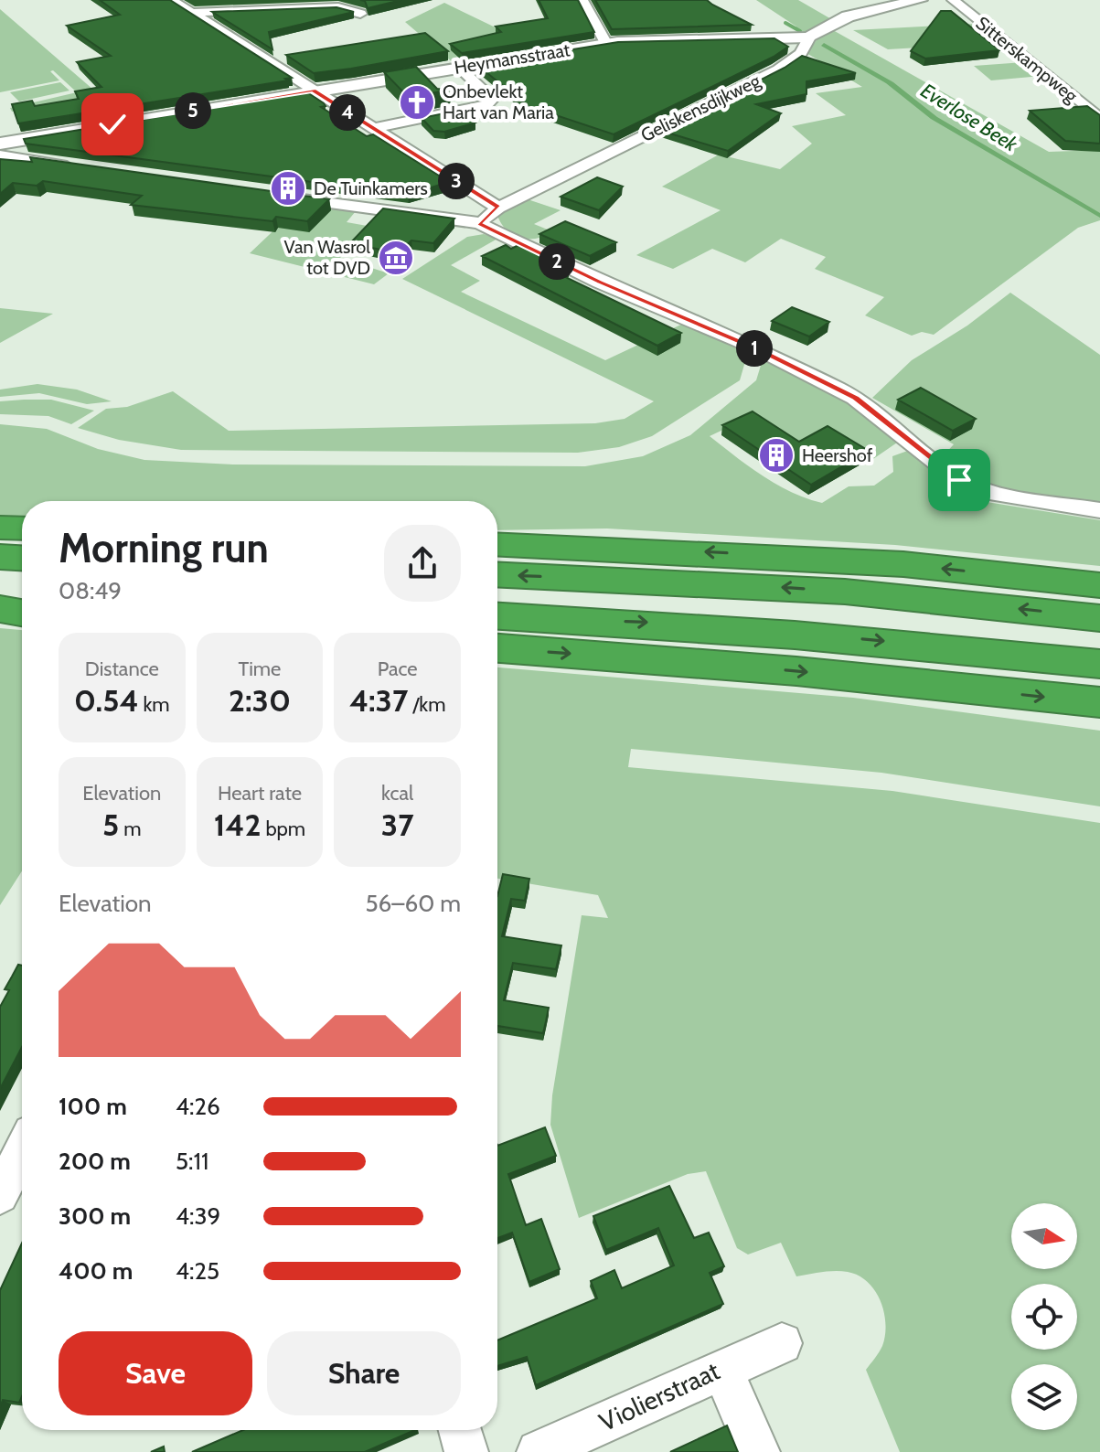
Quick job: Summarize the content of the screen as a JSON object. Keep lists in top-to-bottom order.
{
  "streets": {
    "street": [
      "Heymansstraat",
      "Sitterskampweg",
      "Geliskensdijkweg",
      "Violierstraat"
    ]
  },
  "crossings": [
    ["Heymansstraat", "Geliskensdijkweg"]
  ],
  "water": ["Everlose Beek"],
  "places": {
    "church": ["Onbevlekt Hart van Maria"],
    "building": ["De Tuinkamers", "Heershof"],
    "museum": ["Van Wasrol tot DVD"]
  },
  "north": "right",
  "page": {
    "pins": [
      "5",
      "4",
      "3",
      "2",
      "1"
    ],
    "heading": ["Morning run", "08:49"],
    "stats": [
      ["Distance", "0.54 km"],
      ["Time", "2:30"],
      ["Pace", "4:37 /km"],
      ["Elevation", "5 m"],
      ["Heart rate", "142 bpm"],
      ["kcal", "37"]
    ],
    "chart": ["Elevation", "56–60 m"],
    "list": [
      {
        "name": "100 m",
        "note": "4:26"
      },
      {
        "name": "200 m",
        "note": "5:11"
      },
      {
        "name": "300 m",
        "note": "4:39"
      },
      {
        "name": "400 m",
        "note": "4:25"
      }
    ],
    "buttons": ["Save", "Share"]
  }
}
